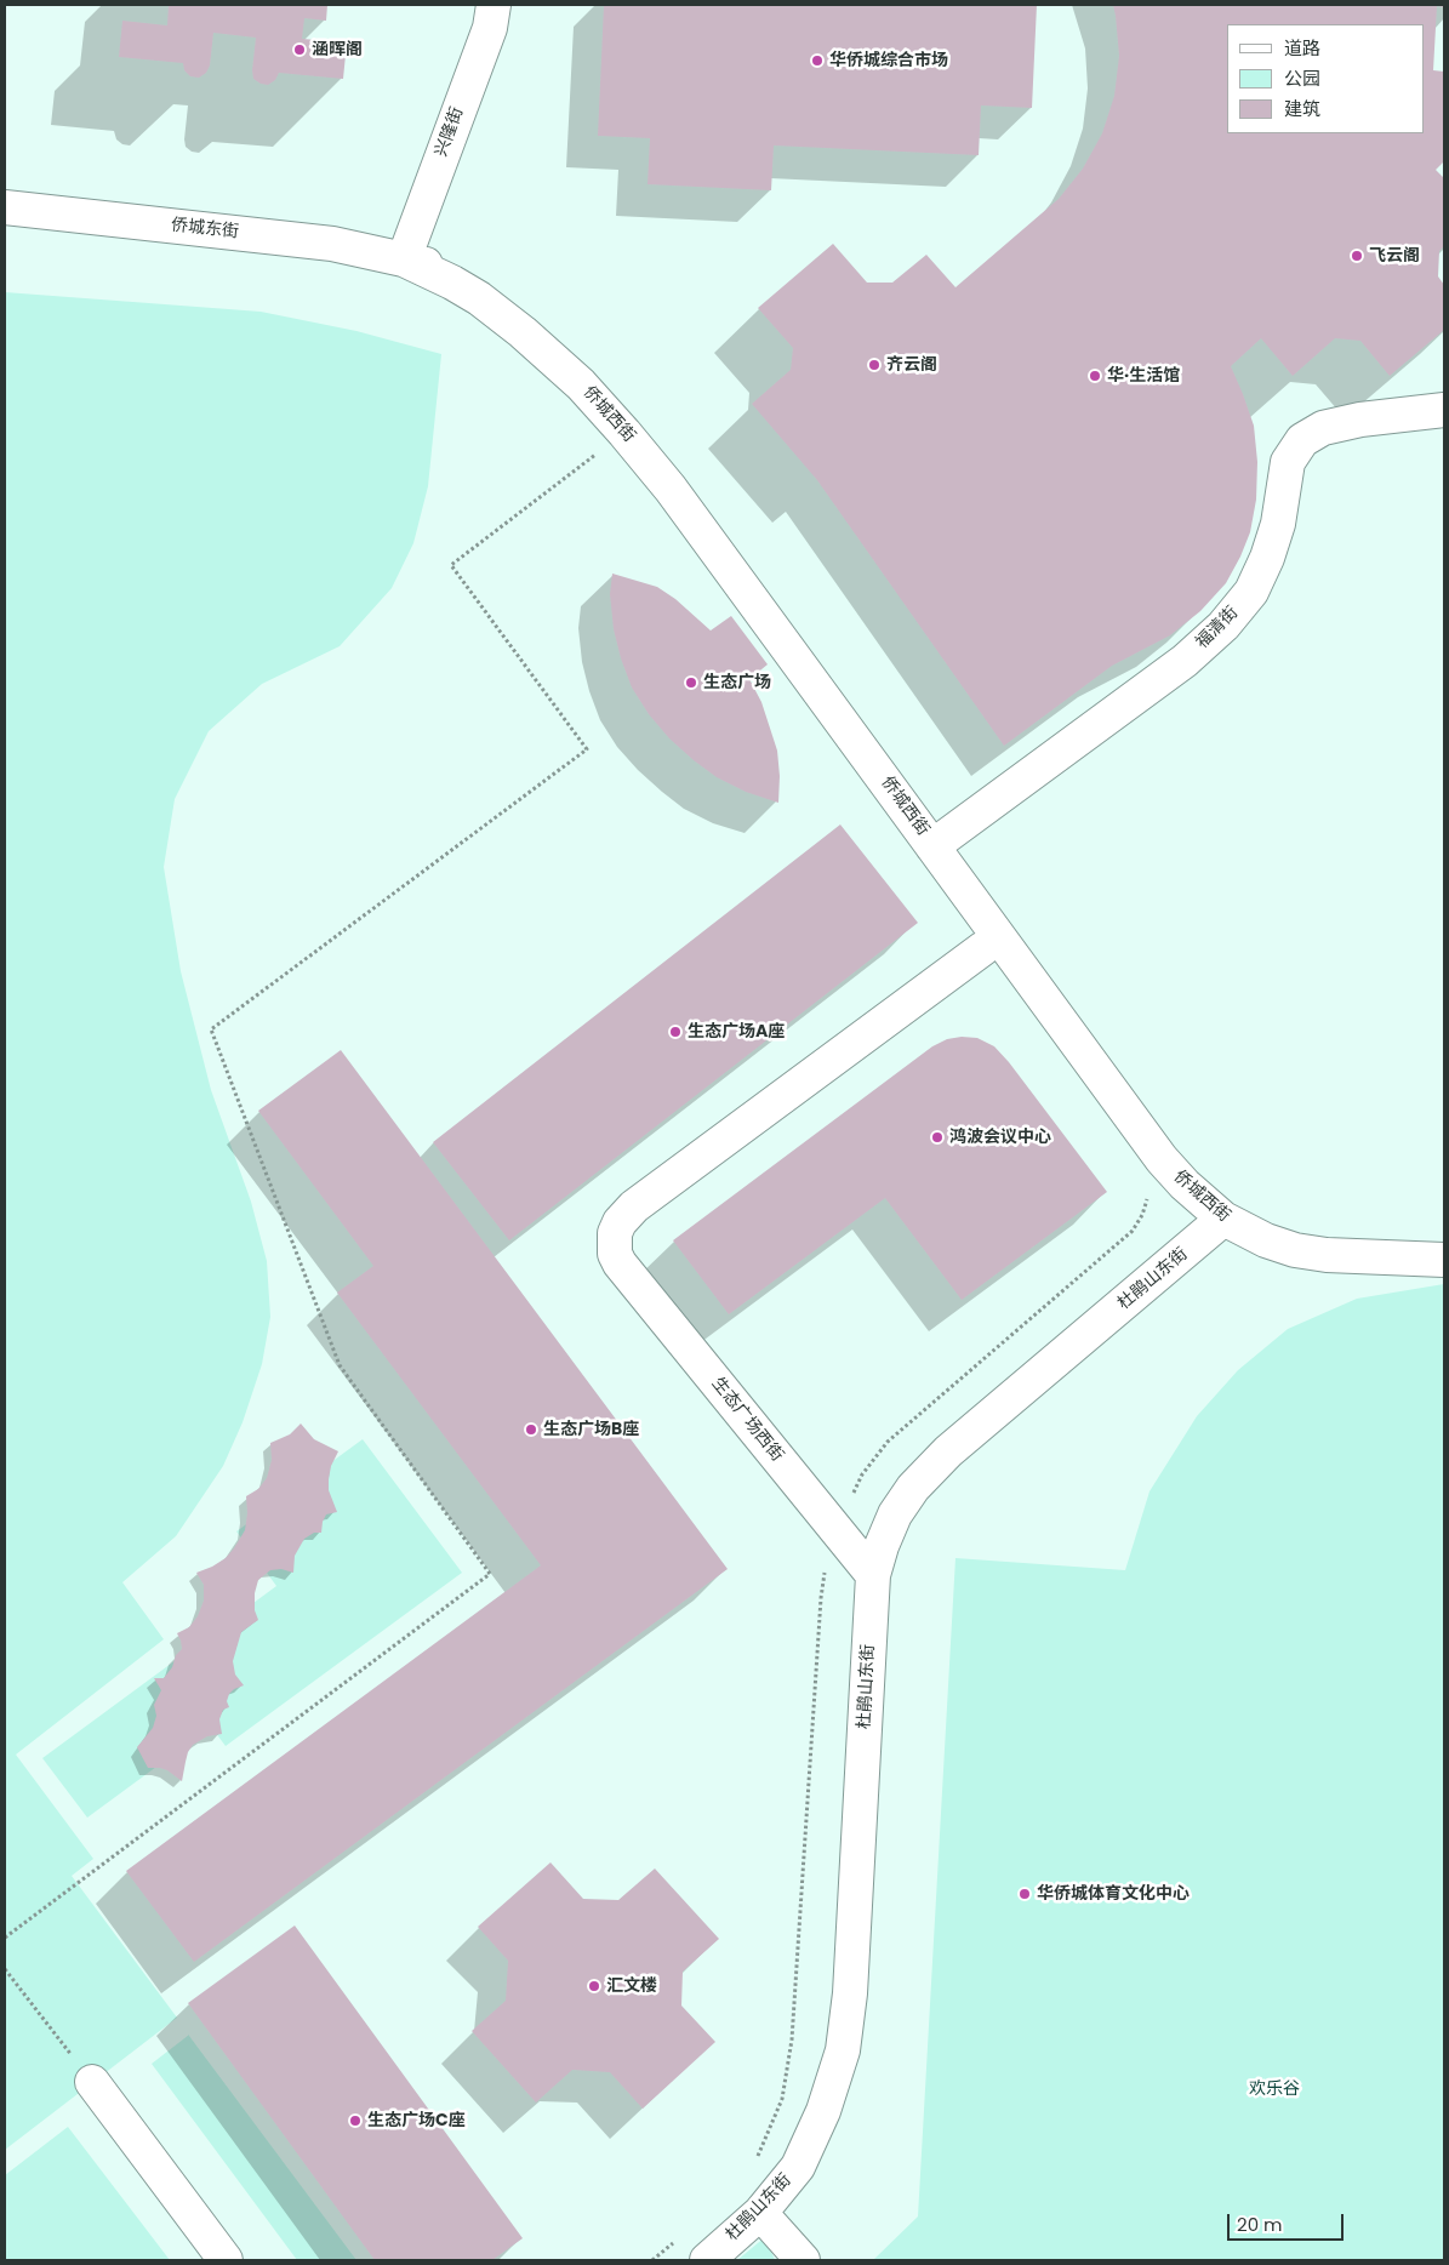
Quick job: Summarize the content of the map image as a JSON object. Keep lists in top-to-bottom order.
{
  "streets": {
    "street": [
      "兴隆街",
      "侨城东街",
      "侨城西街",
      "福清街",
      "杜鹃山东街",
      "生态广场西街"
    ]
  },
  "crossings": [
    ["兴隆街", "侨城东街"],
    ["兴隆街", "侨城西街"],
    ["侨城东街", "侨城西街"],
    ["侨城西街", "福清街"],
    ["侨城西街", "杜鹃山东街"],
    ["杜鹃山东街", "生态广场西街"]
  ],
  "parks": ["欢乐谷"],
  "places": [
    "涵晖阁",
    "华侨城综合市场",
    "飞云阁",
    "齐云阁",
    "华·生活馆",
    "生态广场",
    "生态广场A座",
    "鸿波会议中心",
    "生态广场B座",
    "华侨城体育文化中心",
    "汇文楼",
    "生态广场C座"
  ],
  "legend": ["道路", "公园", "建筑"],
  "scale_bar": "20 m"
}
